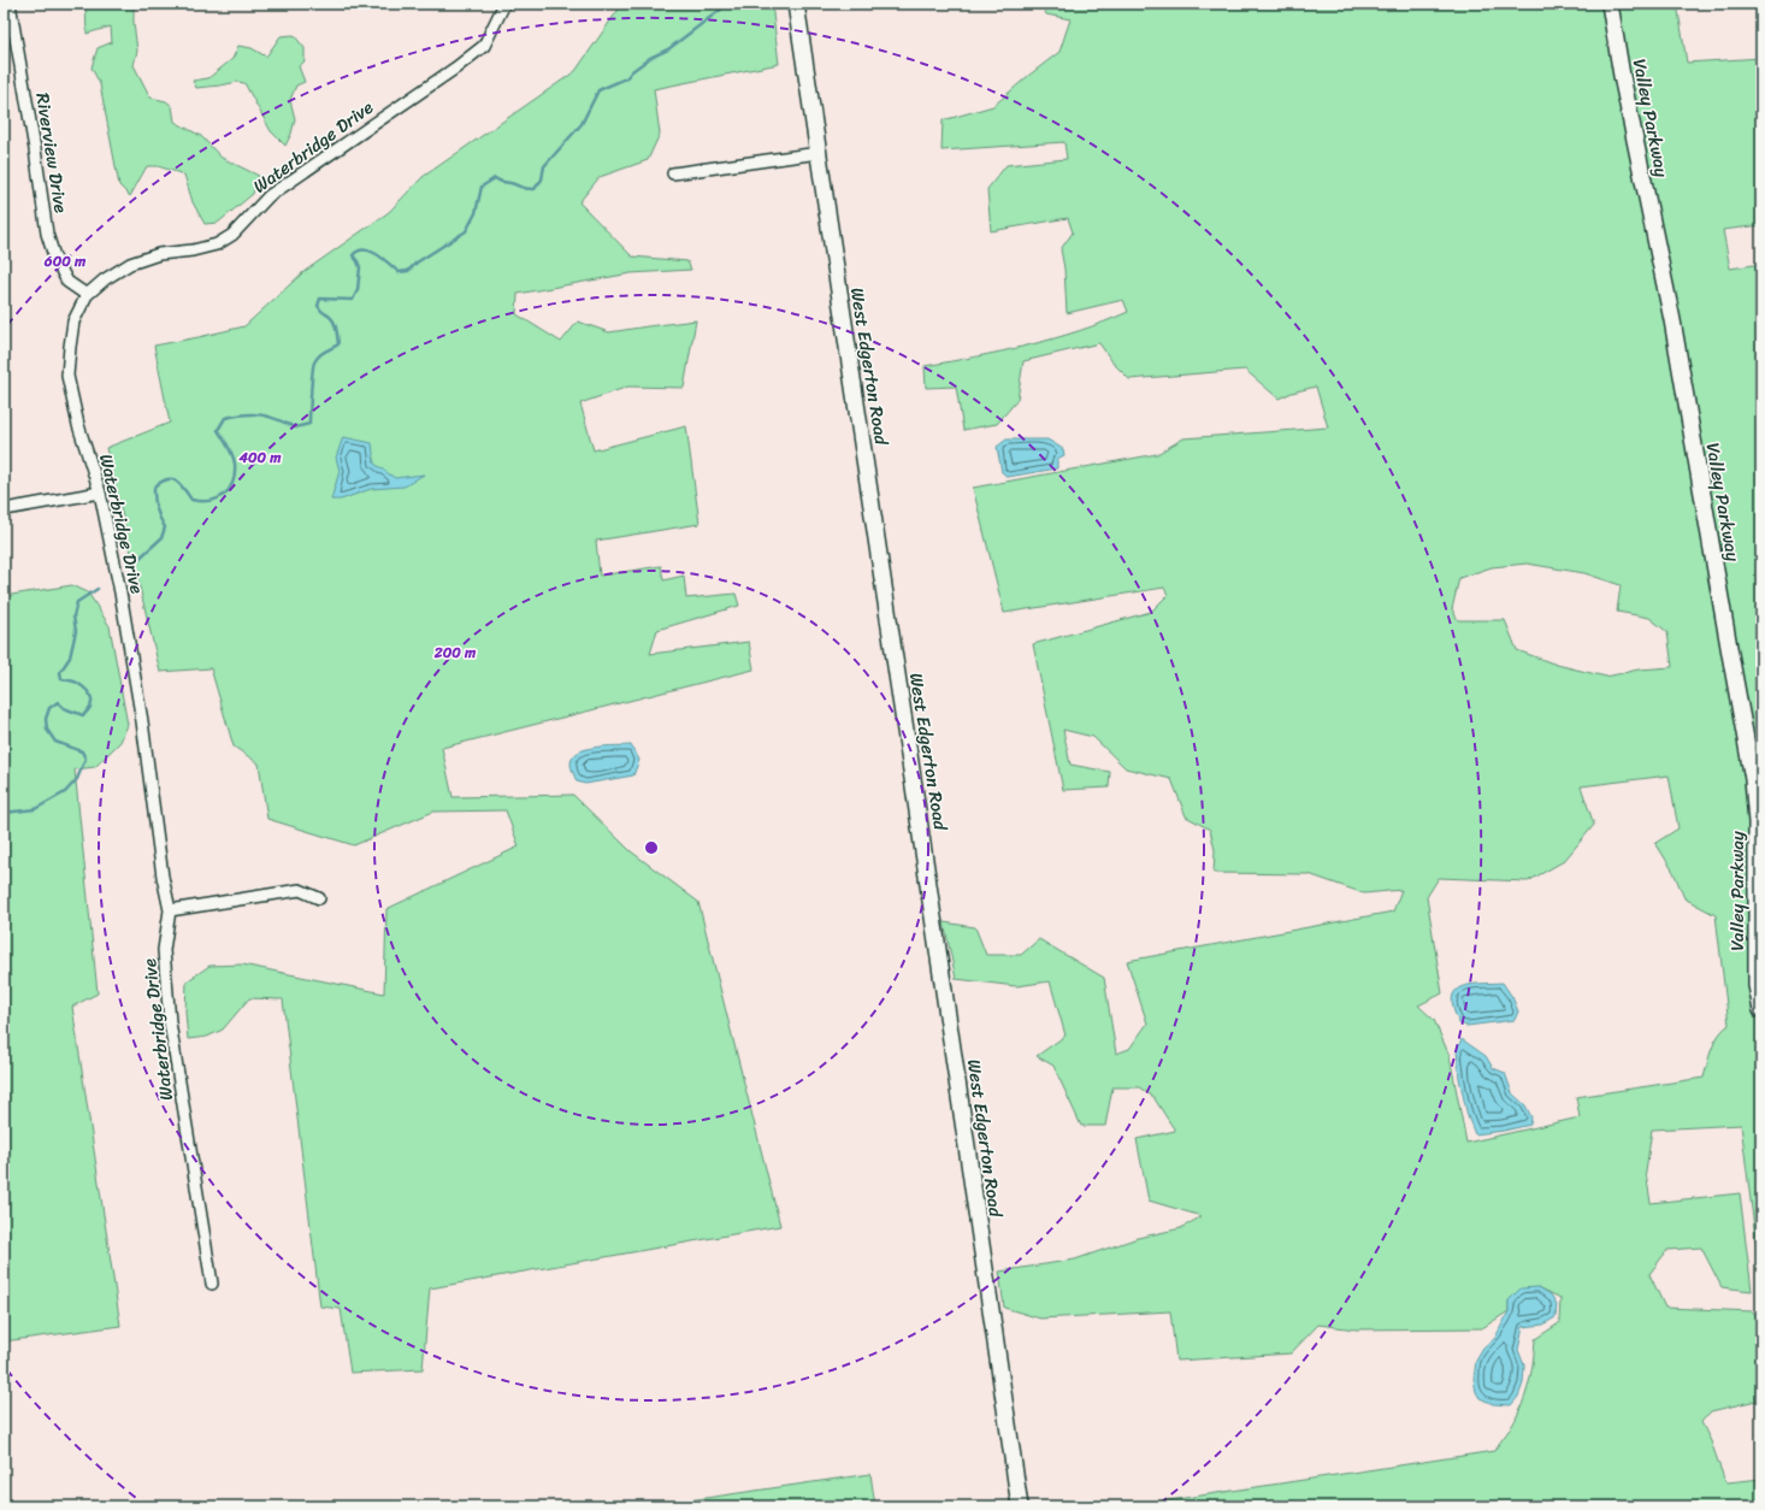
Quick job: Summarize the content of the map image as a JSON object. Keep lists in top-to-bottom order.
{
  "streets": {
    "street": [
      "Valley Parkway",
      "Waterbridge Drive",
      "Riverview Drive",
      "West Edgerton Road"
    ]
  },
  "crossings": [
    ["Waterbridge Drive", "Riverview Drive"]
  ],
  "rings": ["600 m", "400 m", "200 m"]
}
